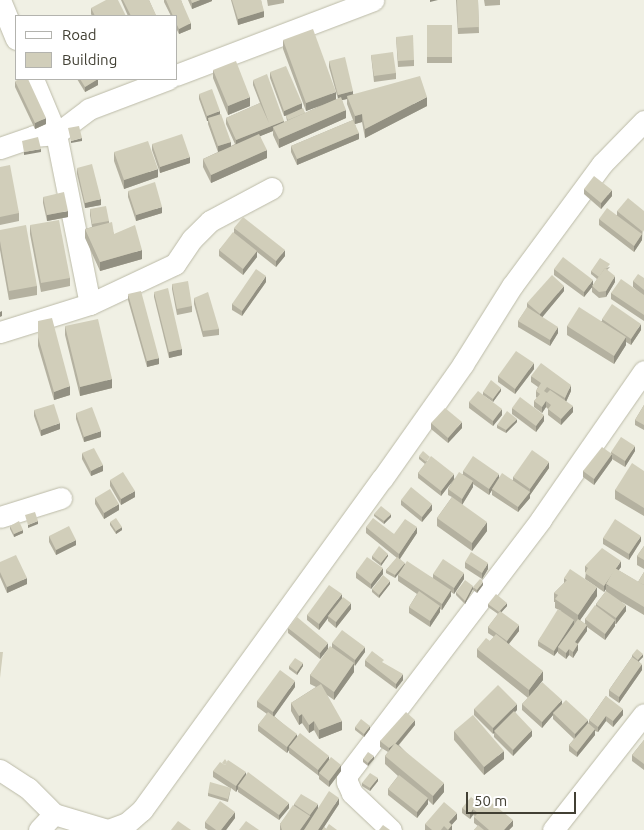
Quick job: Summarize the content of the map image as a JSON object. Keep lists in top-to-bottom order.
{
  "legend": ["Road", "Building"],
  "scale_bar": "50 m"
}
